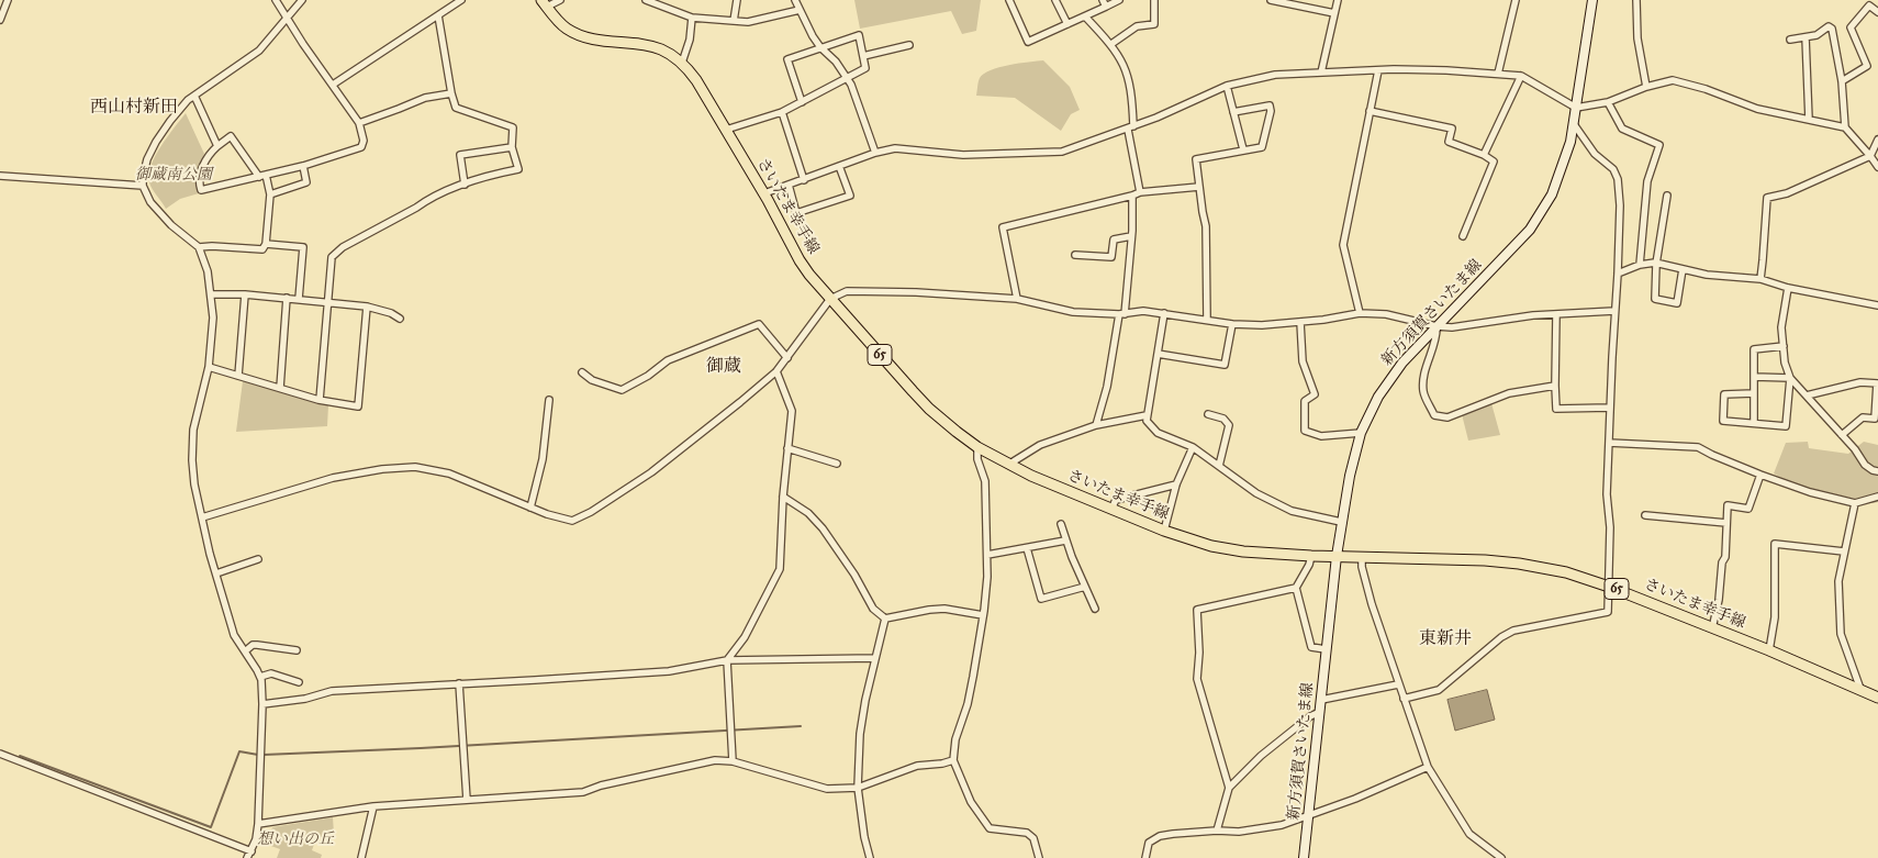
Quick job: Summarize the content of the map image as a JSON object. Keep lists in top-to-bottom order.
{
  "streets": {
    "main road": ["さいたま幸手線", "新方須賀さいたま線", "65"]
  },
  "crossings": [
    ["さいたま幸手線", "新方須賀さいたま線"]
  ],
  "districts": ["西山村新田", "御蔵", "東新井"],
  "parks": ["御蔵南公園", "想い出の丘"]
}
